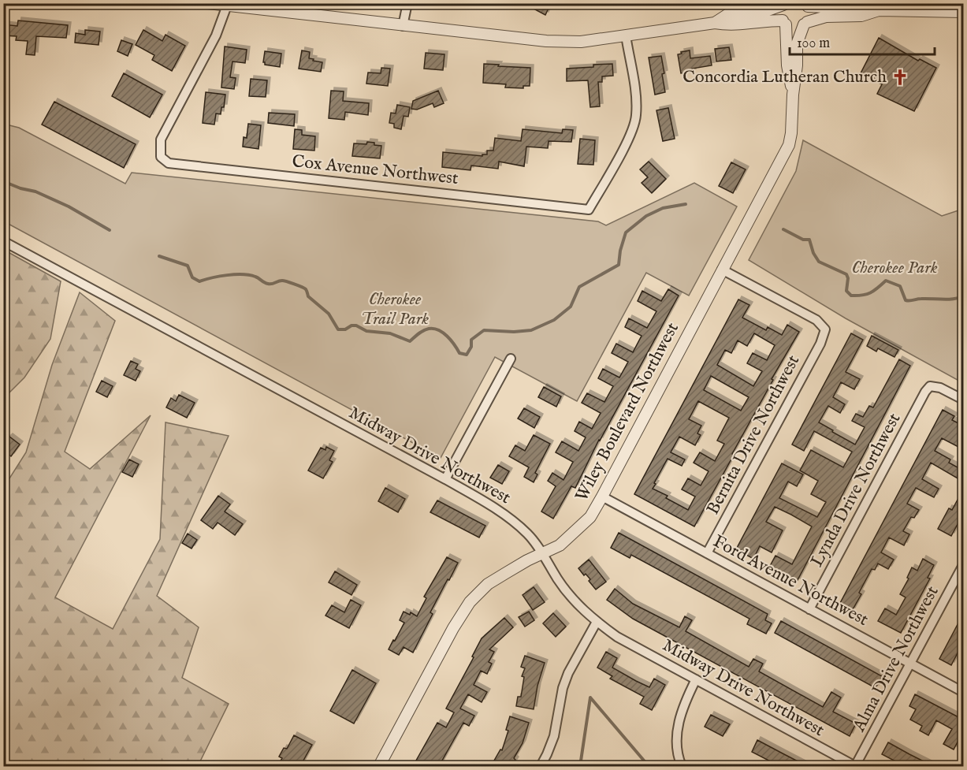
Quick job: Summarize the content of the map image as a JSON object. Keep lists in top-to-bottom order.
{
  "streets": {
    "street": [
      "Cox Avenue Northwest",
      "Wiley Boulevard Northwest",
      "Bernita Drive Northwest",
      "Midway Drive Northwest",
      "Lynda Drive Northwest",
      "Ford Avenue Northwest",
      "Alma Drive Northwest"
    ]
  },
  "crossings": [
    ["Wiley Boulevard Northwest", "Bernita Drive Northwest"],
    ["Wiley Boulevard Northwest", "Midway Drive Northwest"],
    ["Wiley Boulevard Northwest", "Ford Avenue Northwest"],
    ["Bernita Drive Northwest", "Ford Avenue Northwest"],
    ["Midway Drive Northwest", "Alma Drive Northwest"],
    ["Lynda Drive Northwest", "Ford Avenue Northwest"],
    ["Ford Avenue Northwest", "Alma Drive Northwest"]
  ],
  "parks": ["Cherokee Park", "Cherokee Trail Park"],
  "places": {
    "church": ["Concordia Lutheran Church"]
  },
  "scale_bar": "100 m"
}
